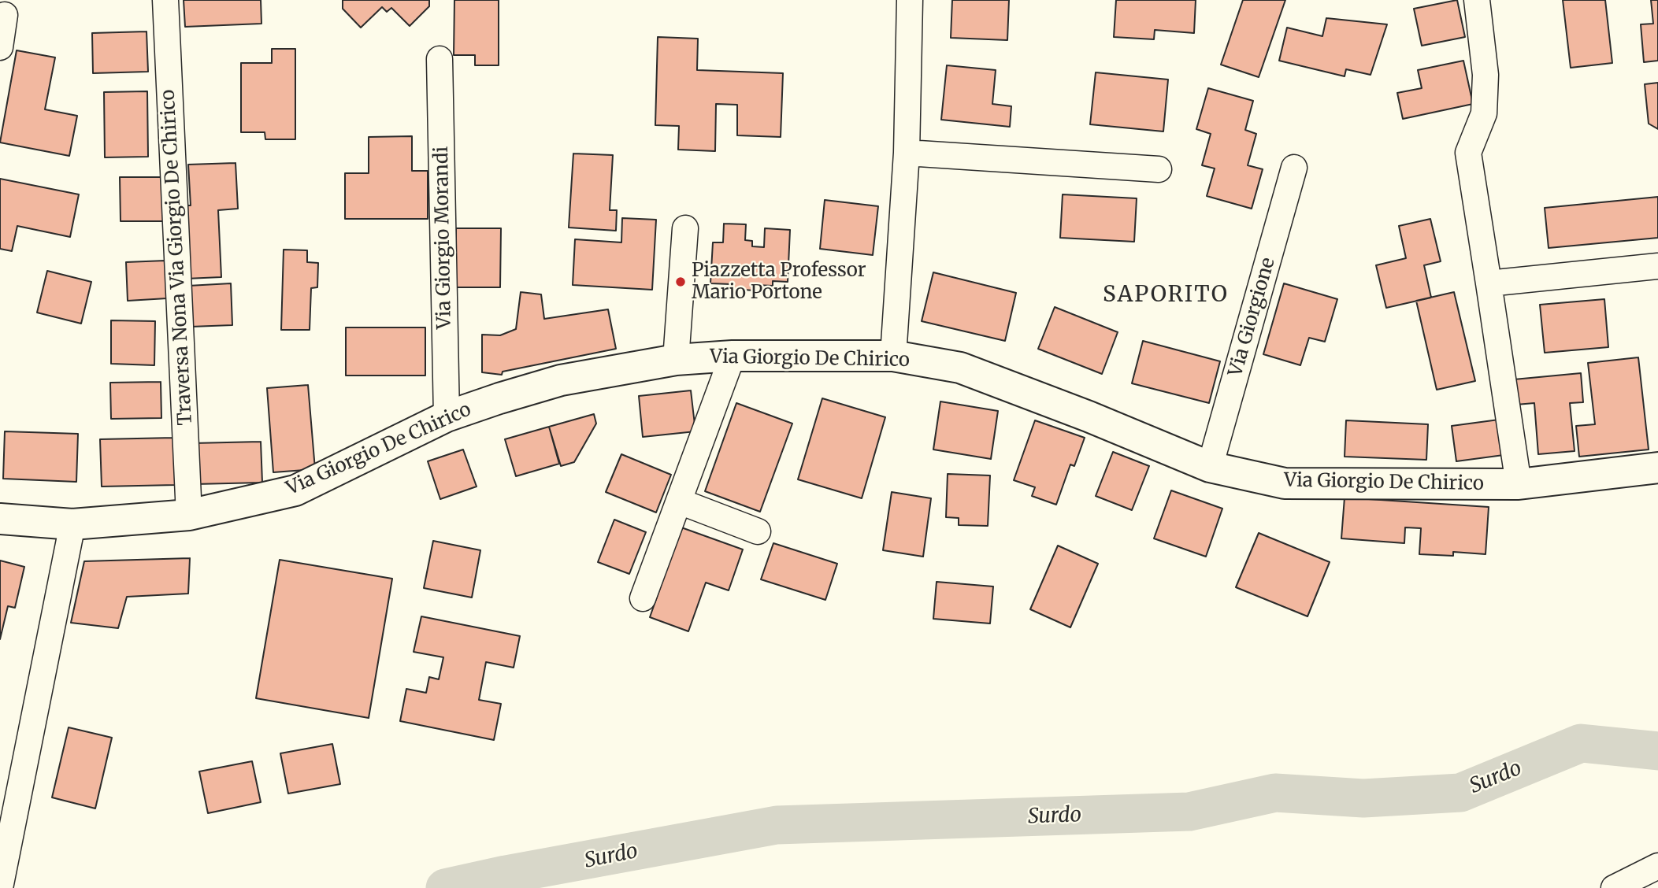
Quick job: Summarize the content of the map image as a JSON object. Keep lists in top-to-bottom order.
{
  "streets": {
    "main road": ["Via Giorgio De Chirico"],
    "street": ["Via Giorgio Morandi", "Traversa Nona Via Giorgio De Chirico", "Via Giorgione"]
  },
  "crossings": [
    ["Via Giorgio Morandi", "Via Giorgio De Chirico"],
    ["Traversa Nona Via Giorgio De Chirico", "Via Giorgio De Chirico"],
    ["Via Giorgione", "Via Giorgio De Chirico"]
  ],
  "districts": ["SAPORITO"],
  "water": ["Surdo"],
  "places": ["Piazzetta Professor Mario Portone"]
}
